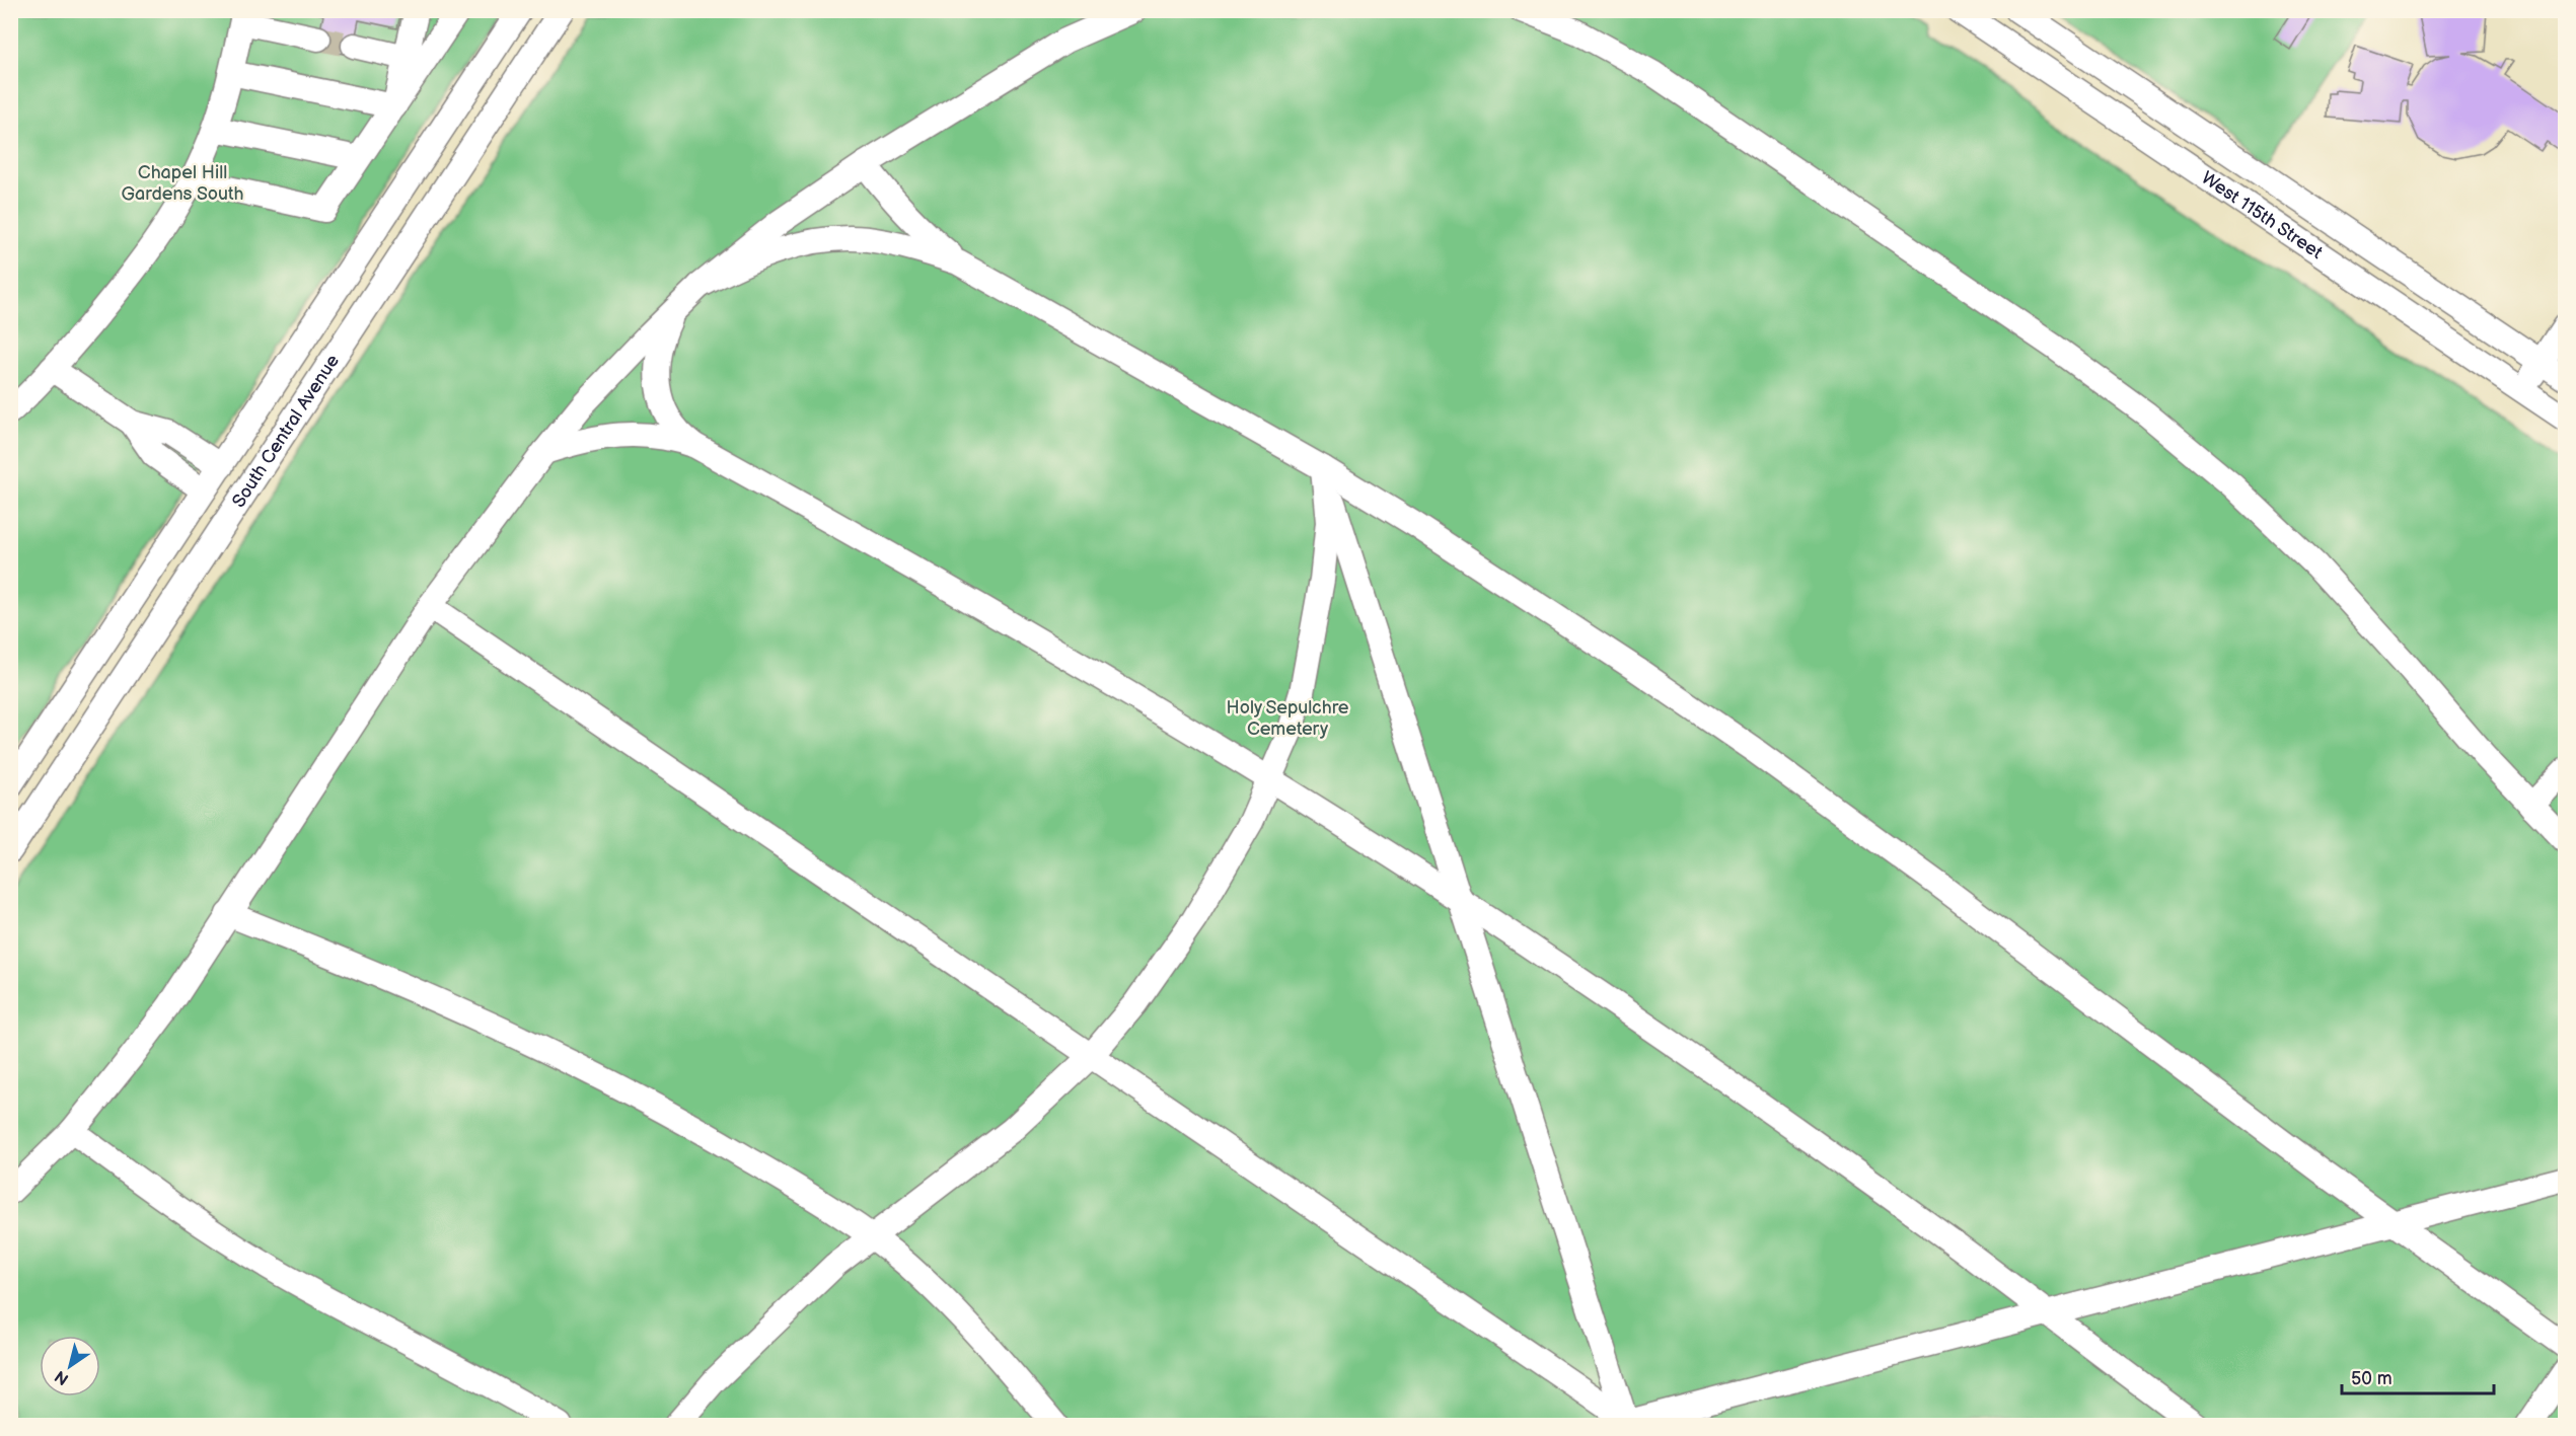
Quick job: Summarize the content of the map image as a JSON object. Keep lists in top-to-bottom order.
{
  "streets": {
    "street": ["West 115th Street", "South Central Avenue"]
  },
  "parks": ["Chapel Hill Gardens South", "Holy Sepulchre Cemetery"],
  "scale_bar": "50 m",
  "north": "bottom left"
}
